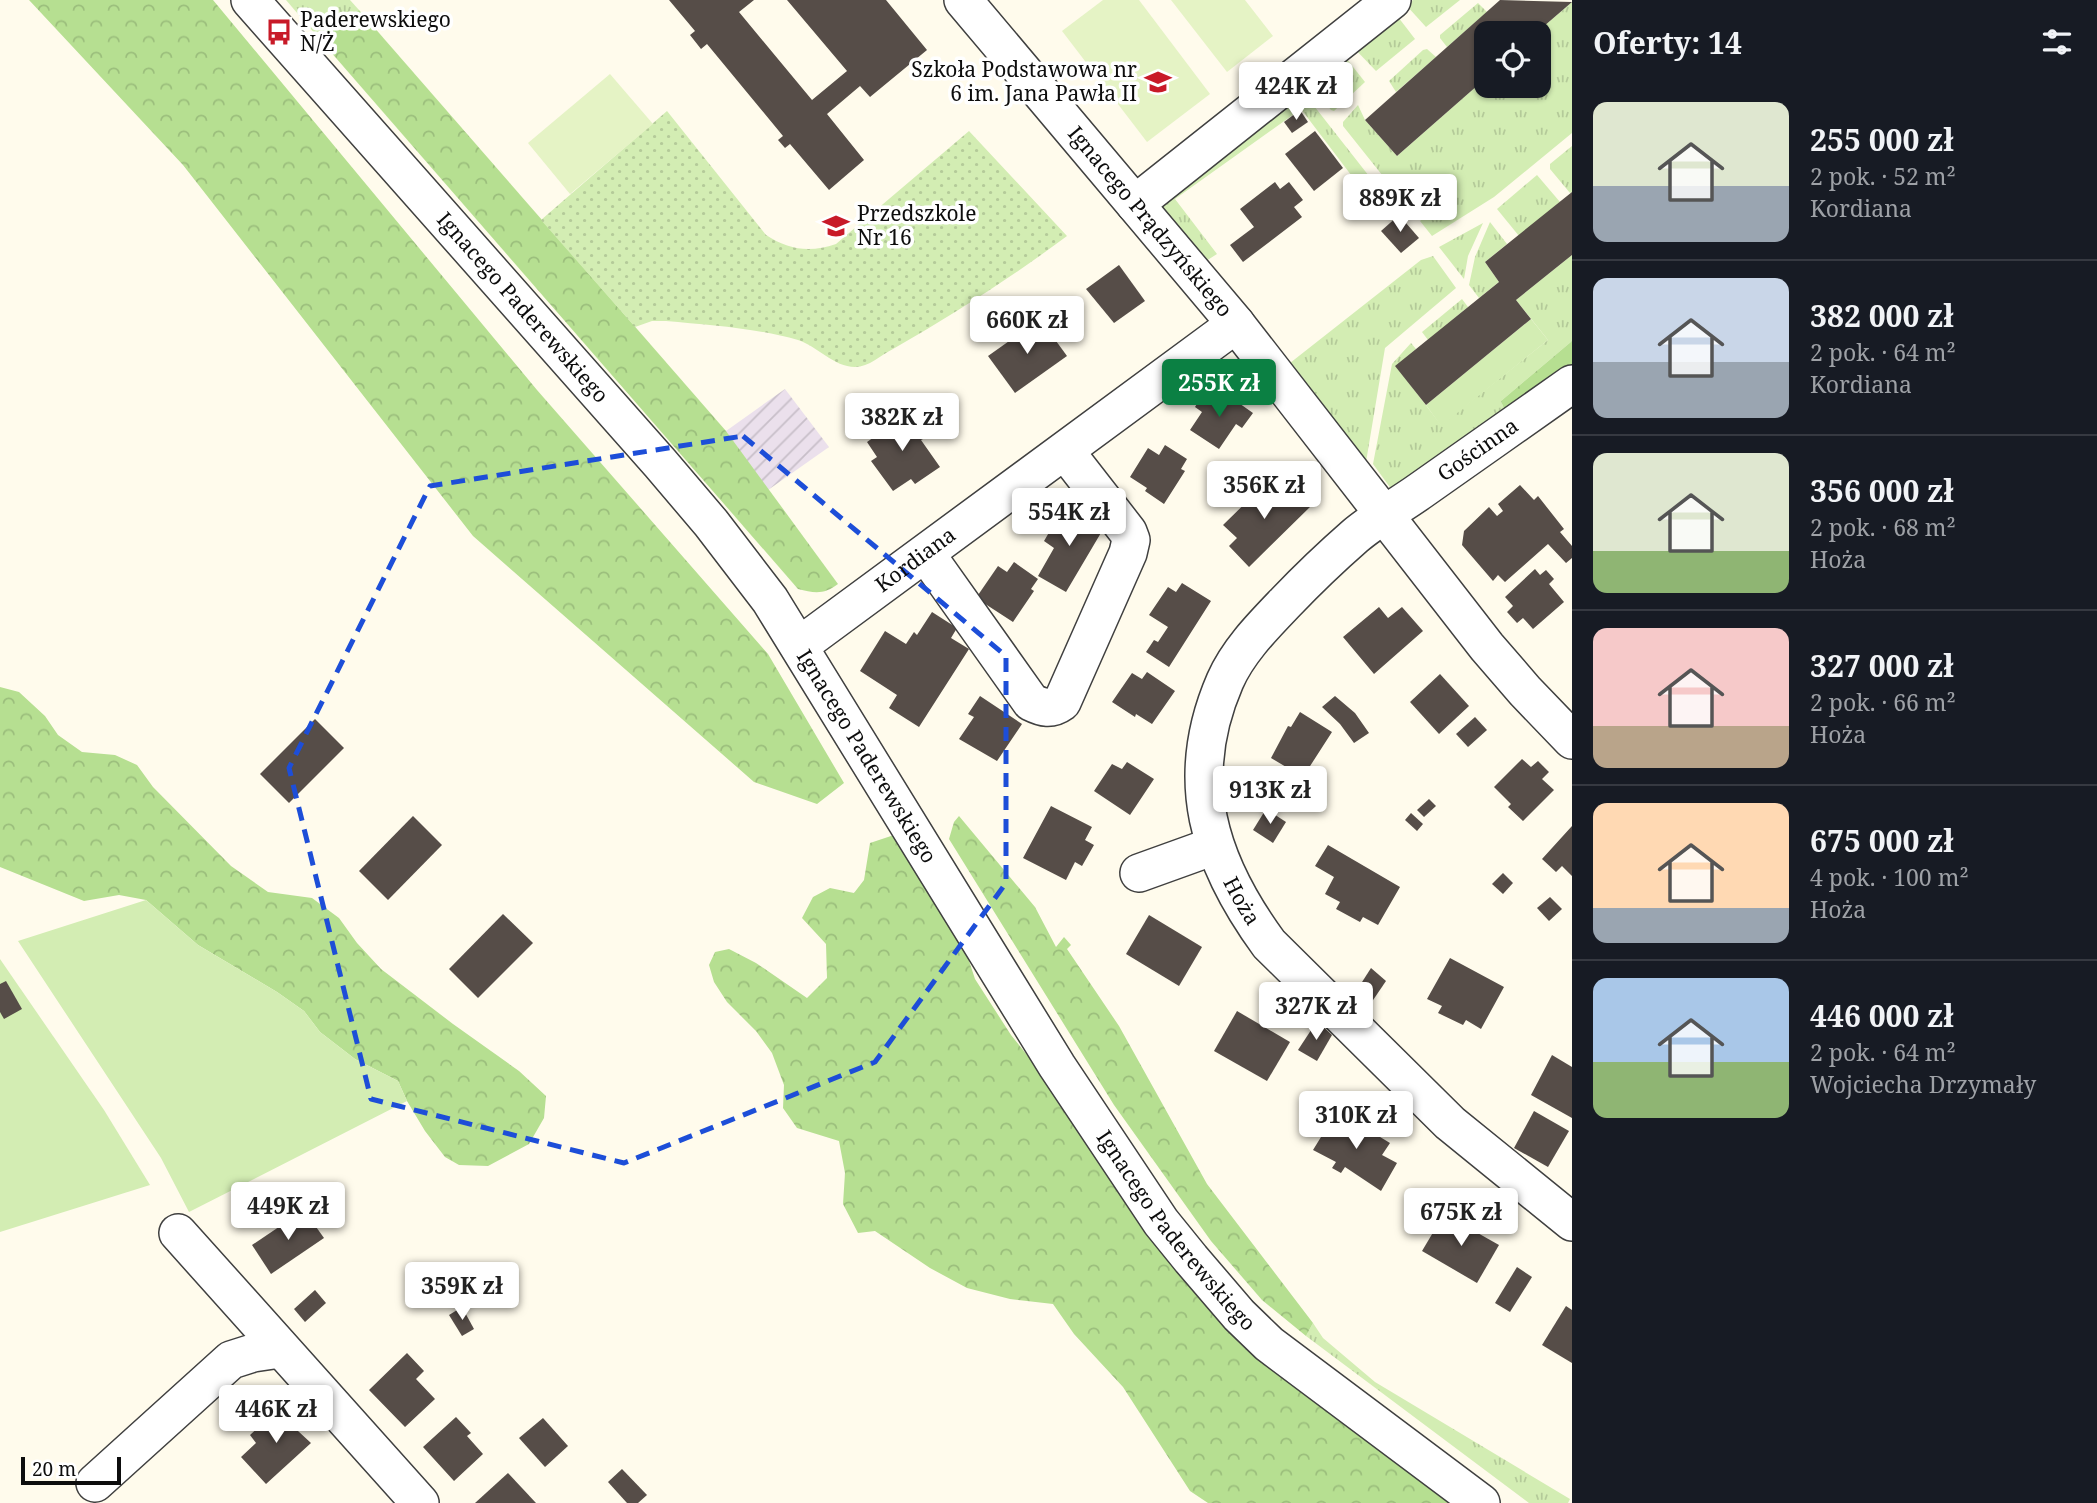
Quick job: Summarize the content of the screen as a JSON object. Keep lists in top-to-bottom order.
{
  "streets": {
    "street": [
      "Ignacego Prądzyńskiego",
      "Ignacego Paderewskiego",
      "Gościnna",
      "Kordiana",
      "Hoża"
    ]
  },
  "crossings": [
    ["Ignacego Prądzyńskiego", "Gościnna"],
    ["Ignacego Prądzyńskiego", "Kordiana"],
    ["Ignacego Prądzyńskiego", "Hoża"],
    ["Ignacego Paderewskiego", "Kordiana"],
    ["Gościnna", "Hoża"]
  ],
  "places": {
    "bus stop": ["Paderewskiego N/Ż"],
    "school or university": ["Szkoła Podstawowa nr 6 im. Jana Pawła II", "Przedszkole Nr 16"]
  },
  "scale_bar": "20 m",
  "page": {
    "heading": "Oferty: 14",
    "price": [
      "424K zł",
      "889K zł",
      "660K zł",
      "255K zł",
      "382K zł",
      "356K zł",
      "554K zł",
      "913K zł",
      "327K zł",
      "310K zł",
      "449K zł",
      "675K zł",
      "359K zł",
      "446K zł"
    ],
    "list": [
      {
        "name": "255 000 zł",
        "note": "2 pok. · 52 m² · Kordiana"
      },
      {
        "name": "382 000 zł",
        "note": "2 pok. · 64 m² · Kordiana"
      },
      {
        "name": "356 000 zł",
        "note": "2 pok. · 68 m² · Hoża"
      },
      {
        "name": "327 000 zł",
        "note": "2 pok. · 66 m² · Hoża"
      },
      {
        "name": "675 000 zł",
        "note": "4 pok. · 100 m² · Hoża"
      },
      {
        "name": "446 000 zł",
        "note": "2 pok. · 64 m² · Wojciecha Drzymały"
      }
    ],
    "scale": "20 m"
  }
}
